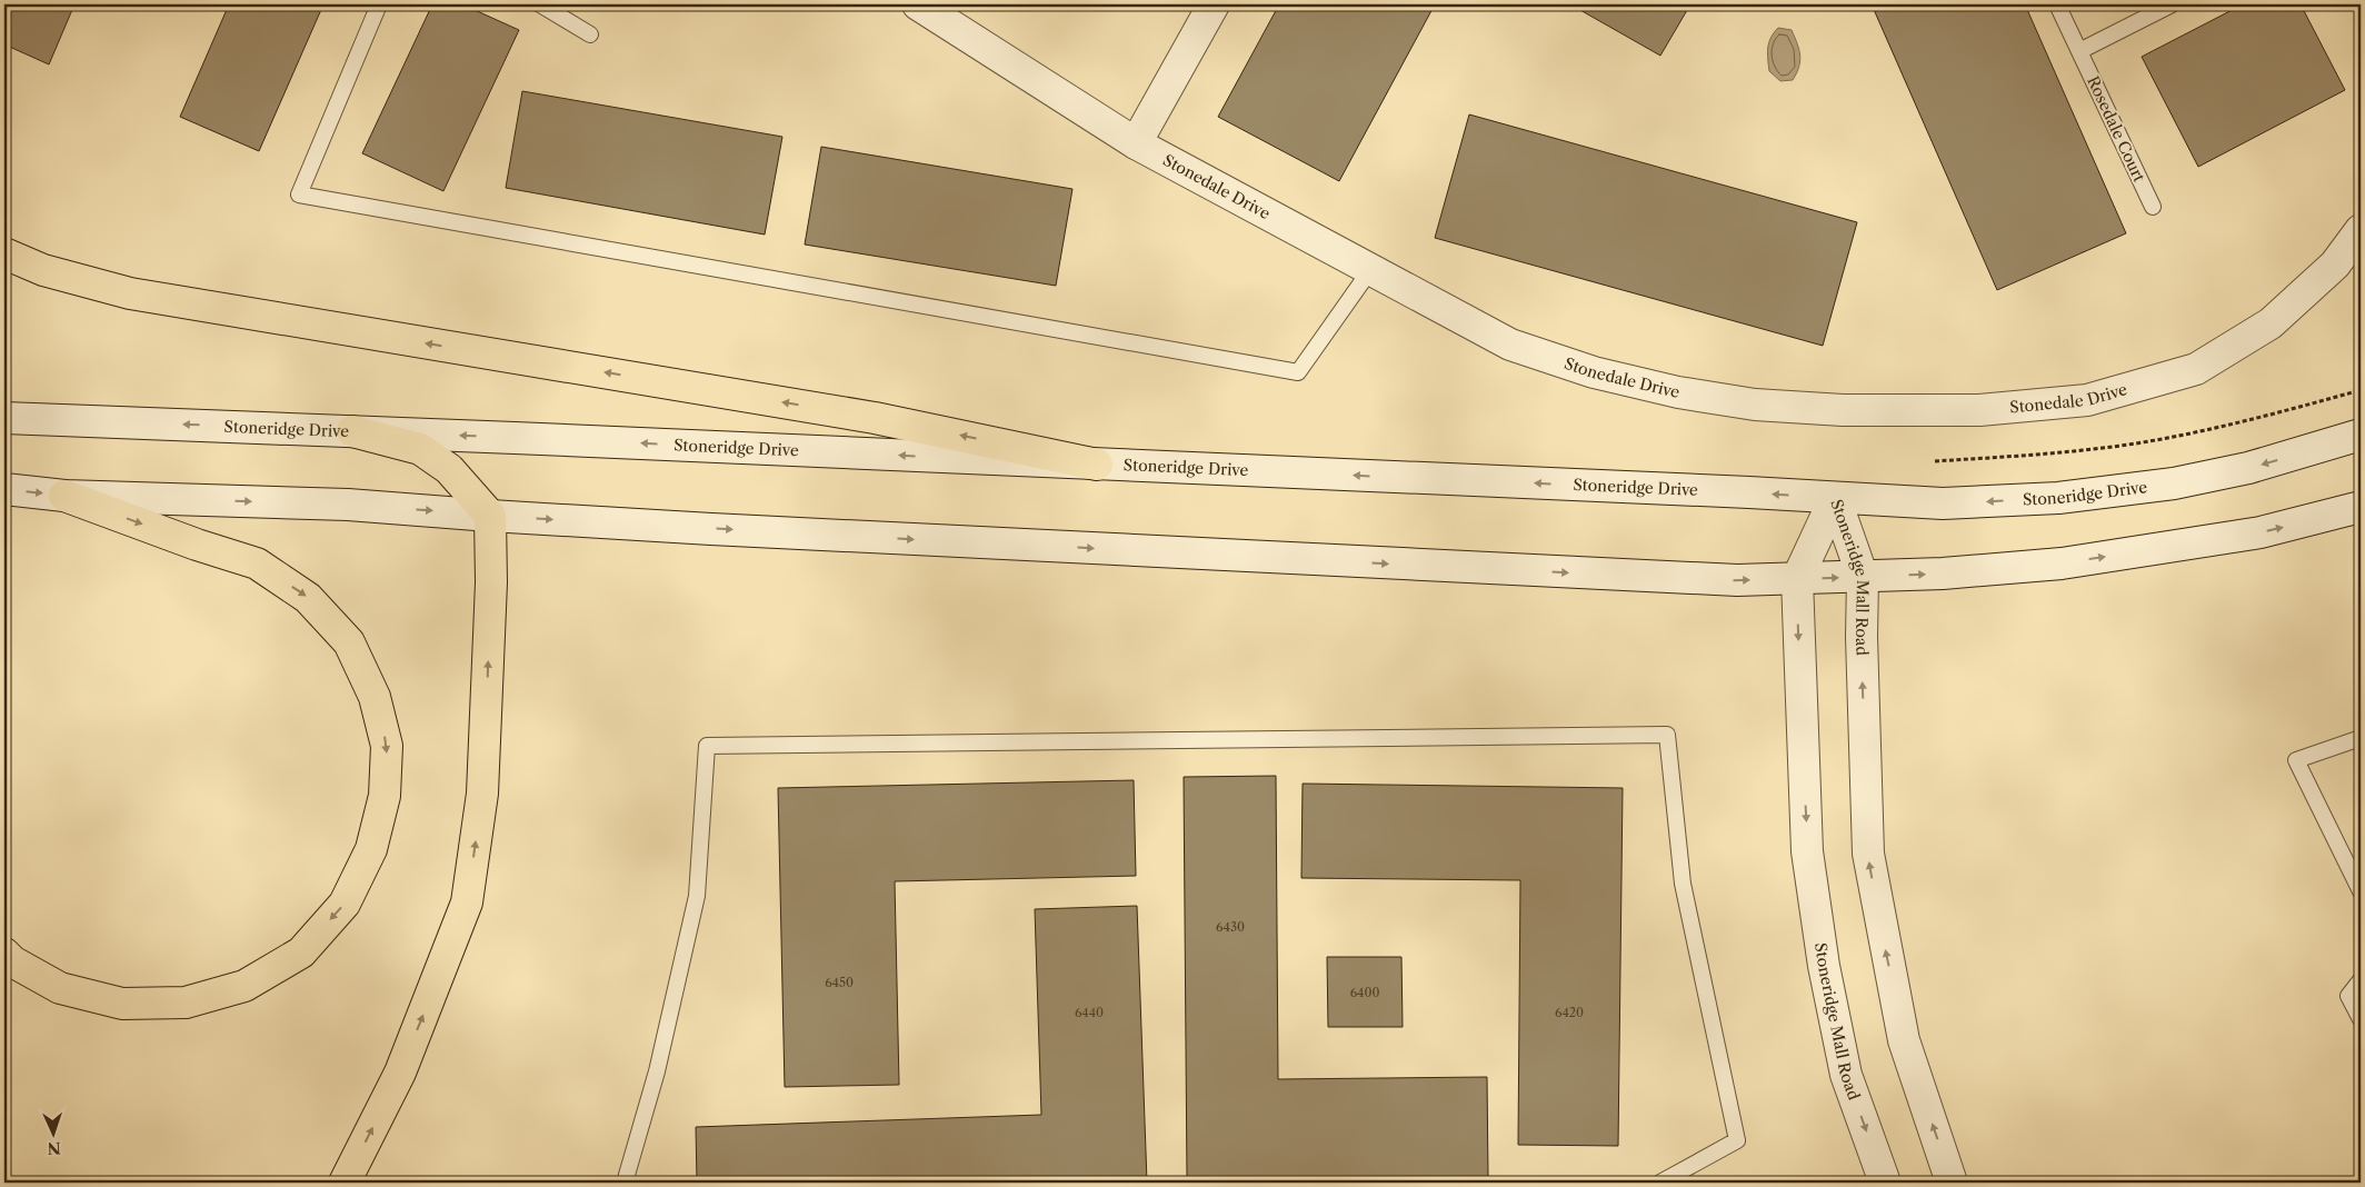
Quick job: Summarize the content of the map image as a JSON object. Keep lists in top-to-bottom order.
{
  "streets": {
    "main road": ["Stonedale Drive", "Stoneridge Drive", "Stoneridge Mall Road"],
    "lane": ["Rosedale Court"]
  },
  "crossings": [
    ["Stoneridge Drive", "Stoneridge Mall Road"]
  ],
  "house_numbers": [
    "6430",
    "6450",
    "6400",
    "6440",
    "6420"
  ],
  "north": "bottom"
}
